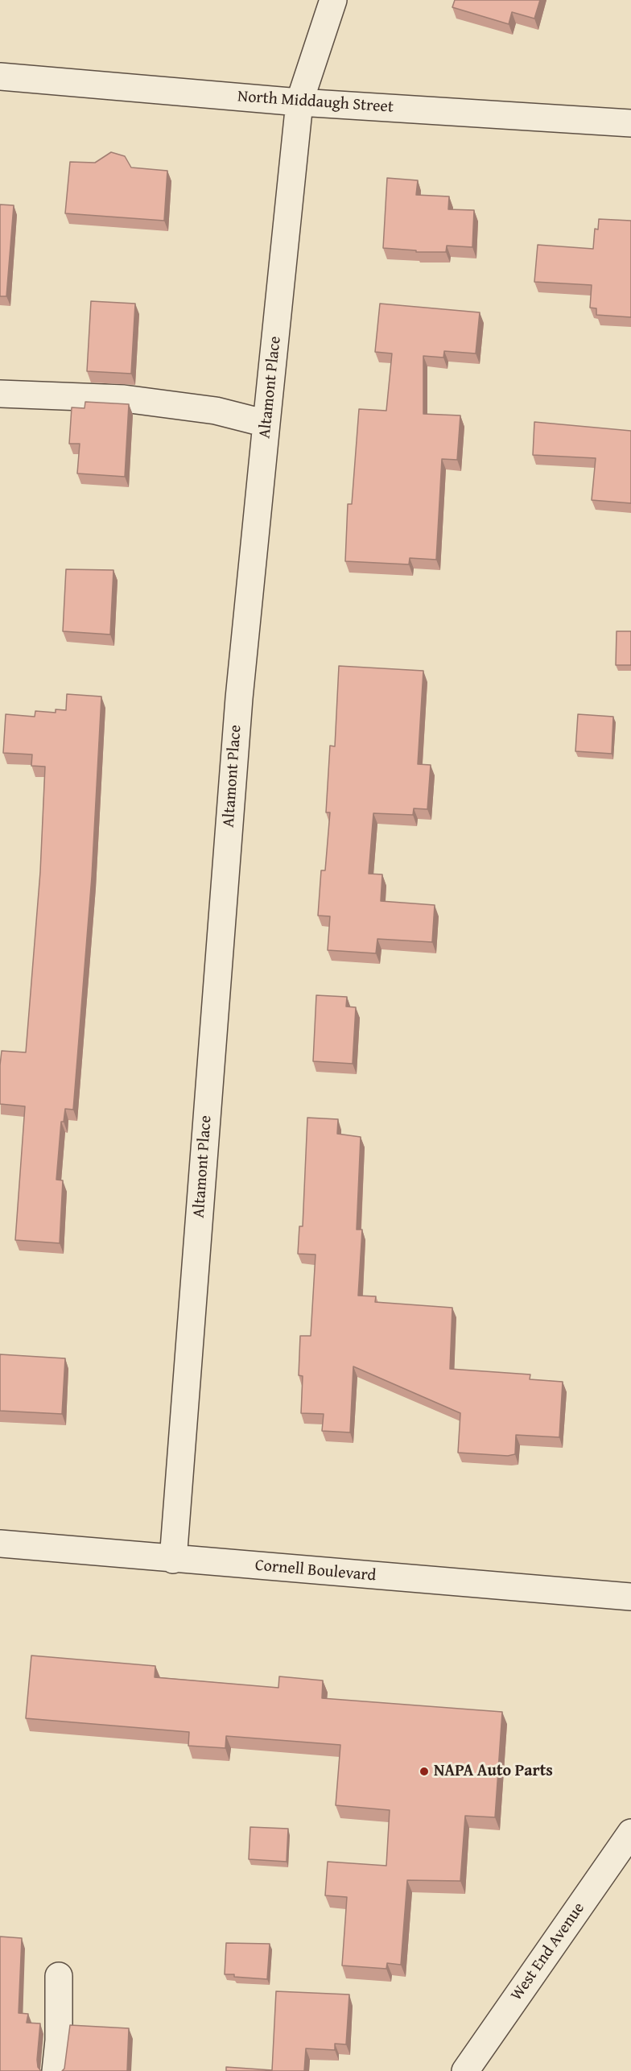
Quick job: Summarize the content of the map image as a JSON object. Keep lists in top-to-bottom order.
{
  "streets": {
    "street": [
      "North Middaugh Street",
      "Altamont Place",
      "Cornell Boulevard",
      "West End Avenue"
    ]
  },
  "crossings": [
    ["North Middaugh Street", "Altamont Place"],
    ["Altamont Place", "Cornell Boulevard"]
  ],
  "places": ["NAPA Auto Parts"]
}
